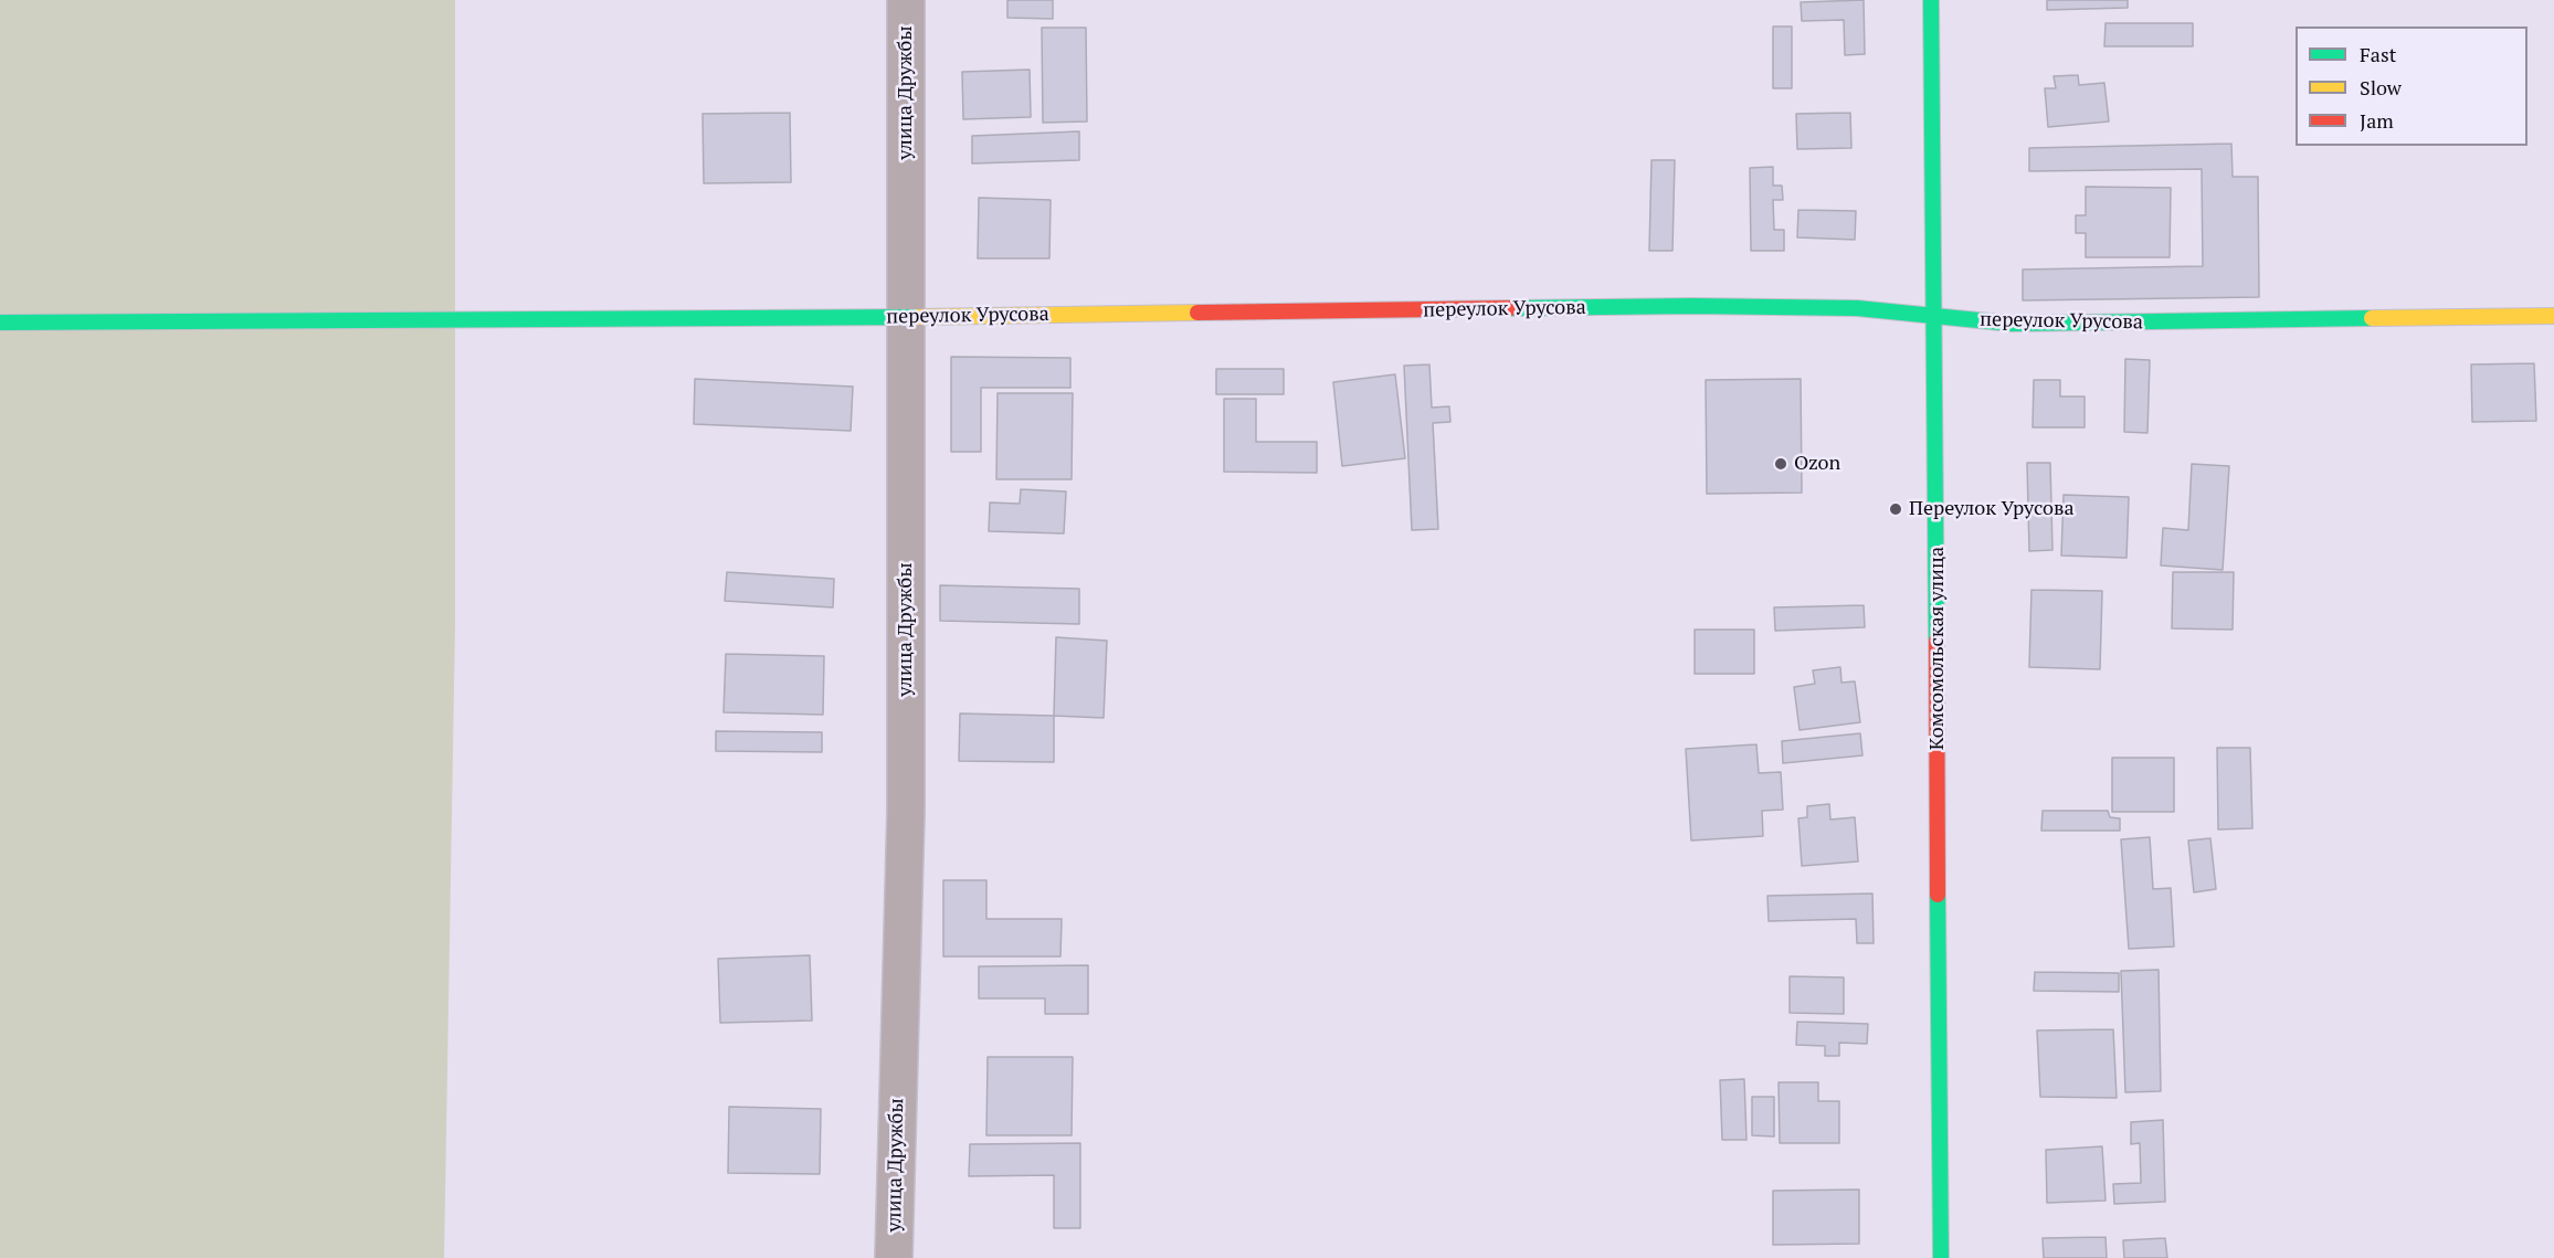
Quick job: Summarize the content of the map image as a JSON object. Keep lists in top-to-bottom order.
{
  "streets": {
    "street": ["улица Дружбы", "переулок Урусова", "Комсомольская улица"]
  },
  "crossings": [
    ["улица Дружбы", "переулок Урусова"],
    ["переулок Урусова", "Комсомольская улица"]
  ],
  "places": ["Ozon", "Переулок Урусова"],
  "legend": ["Fast", "Slow", "Jam"]
}
